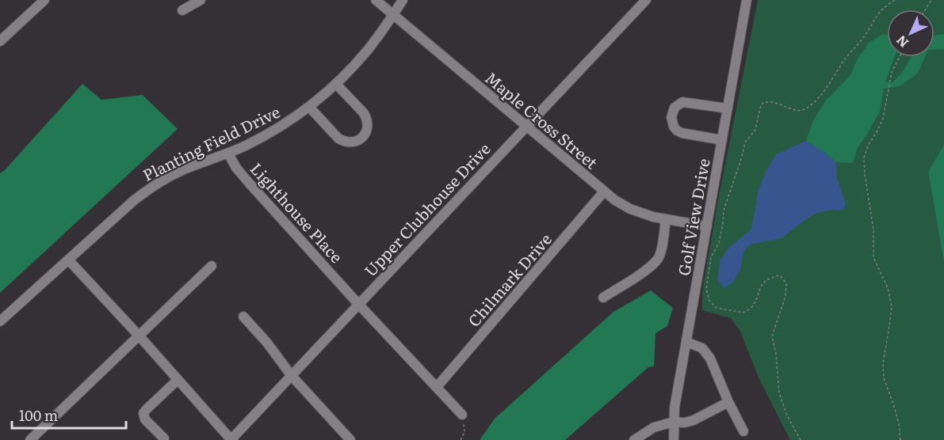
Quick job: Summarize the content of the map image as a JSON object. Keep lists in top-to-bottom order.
{
  "streets": {
    "street": [
      "Maple Cross Street",
      "Planting Field Drive",
      "Upper Clubhouse Drive",
      "Lighthouse Place",
      "Golf View Drive",
      "Chilmark Drive"
    ]
  },
  "crossings": [
    ["Maple Cross Street", "Planting Field Drive"],
    ["Maple Cross Street", "Upper Clubhouse Drive"],
    ["Maple Cross Street", "Golf View Drive"],
    ["Maple Cross Street", "Chilmark Drive"],
    ["Planting Field Drive", "Lighthouse Place"],
    ["Upper Clubhouse Drive", "Lighthouse Place"],
    ["Lighthouse Place", "Chilmark Drive"]
  ],
  "scale_bar": "100 m",
  "north": "bottom left"
}
